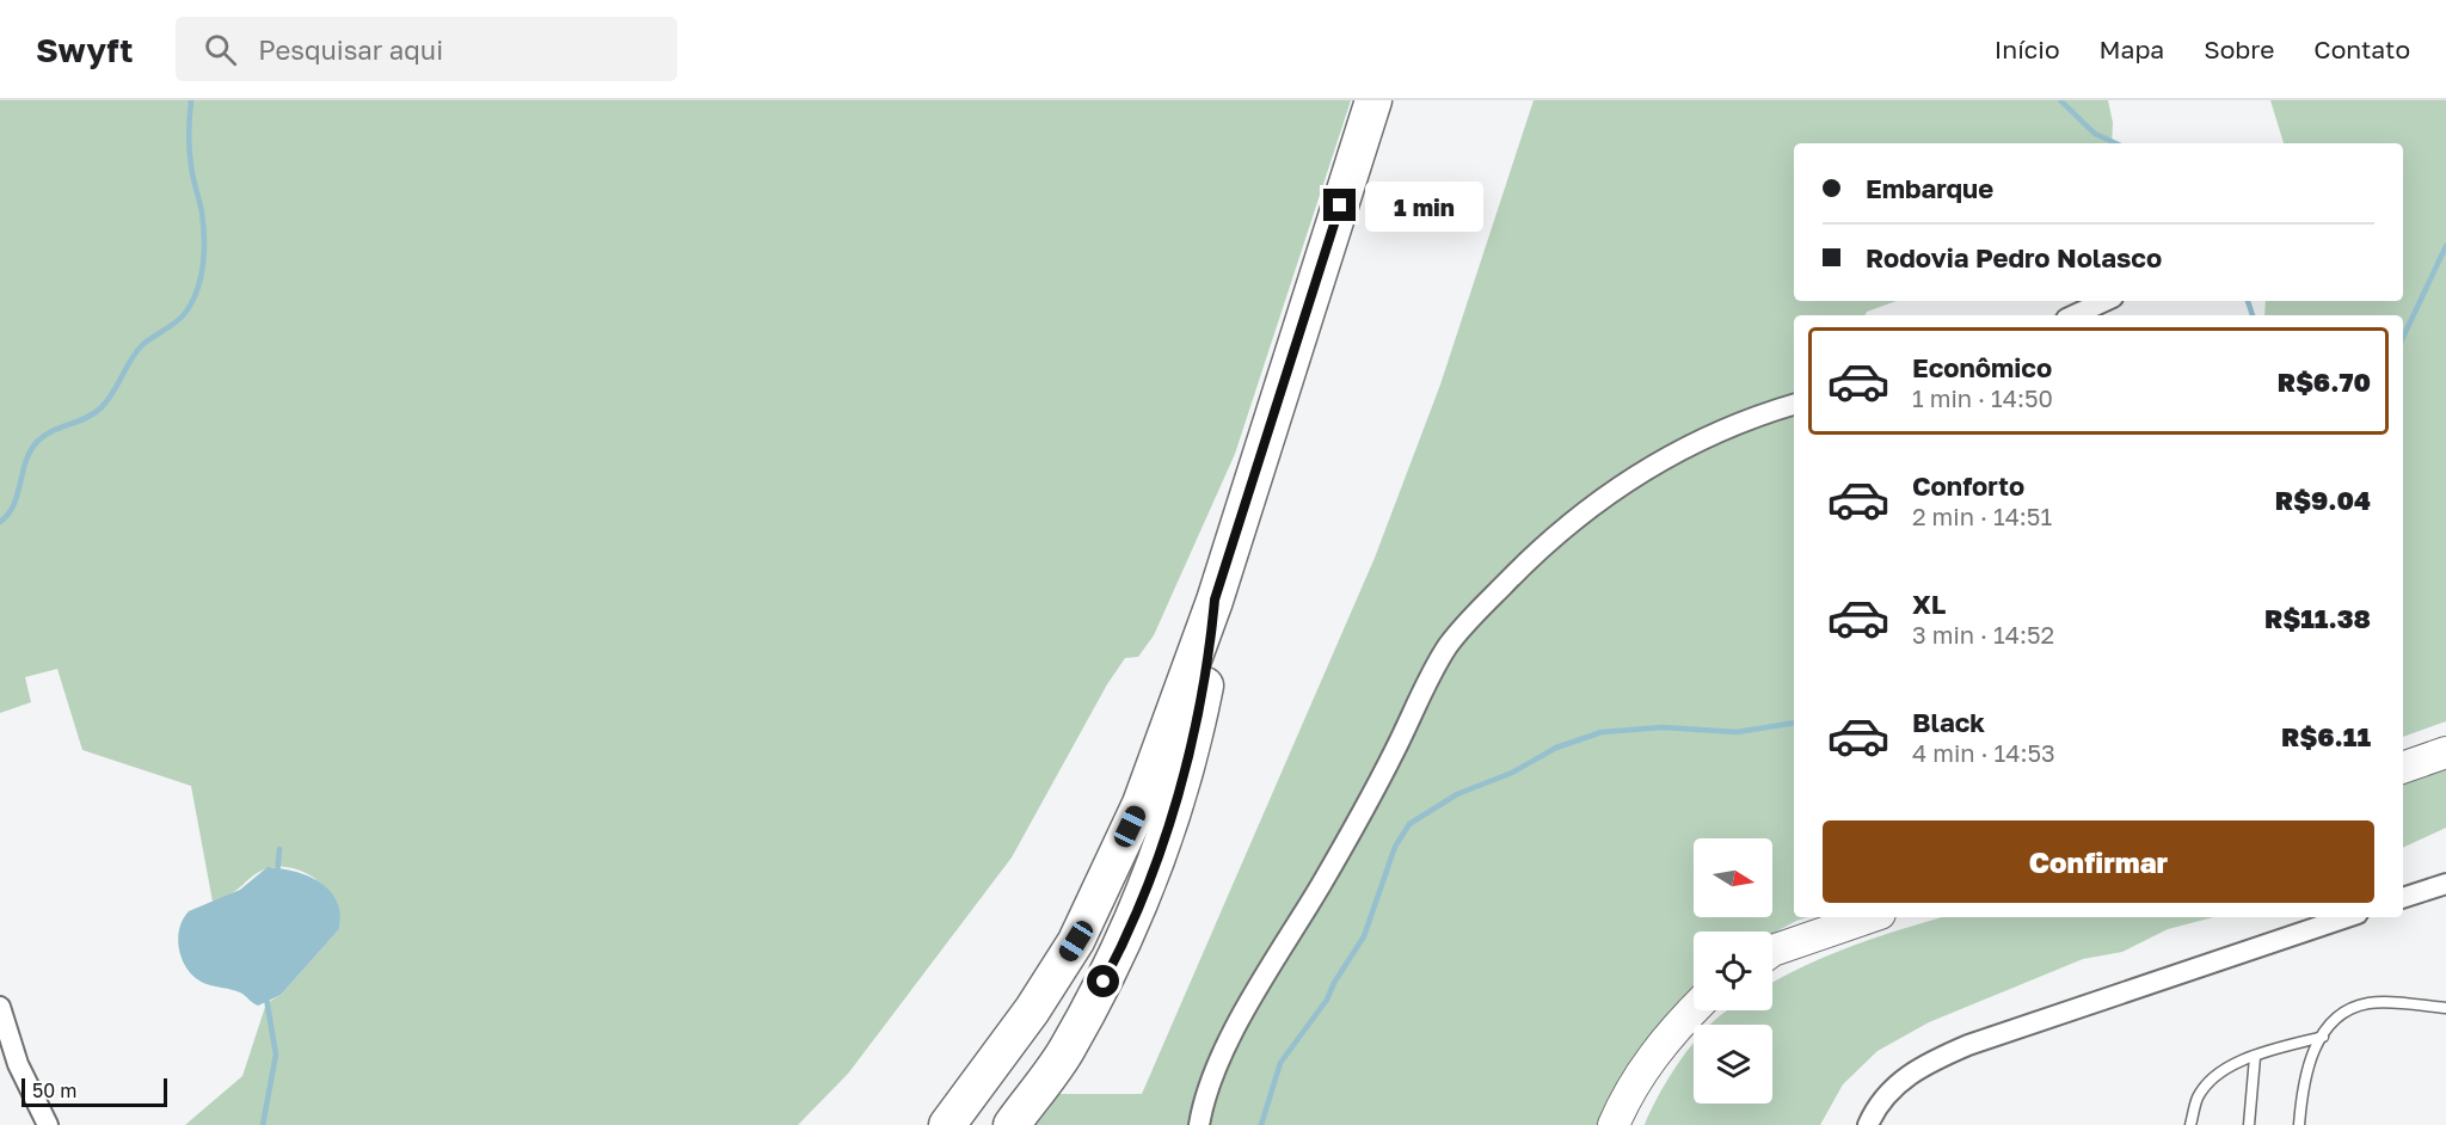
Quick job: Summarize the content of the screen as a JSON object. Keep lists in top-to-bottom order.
{
  "scale_bar": "50 m",
  "north": "right",
  "page": {
    "header": "Swyft",
    "search": "Pesquisar aqui",
    "nav": [
      "Início",
      "Mapa",
      "Sobre",
      "Contato"
    ],
    "banner": ["Embarque", "Rodovia Pedro Nolasco"],
    "bubble": "1 min",
    "list": [
      {
        "name": "Econômico",
        "note": "1 min · 14:50",
        "value": "R$6.70"
      },
      {
        "name": "Conforto",
        "note": "2 min · 14:51",
        "value": "R$9.04"
      },
      {
        "name": "XL",
        "note": "3 min · 14:52",
        "value": "R$11.38"
      },
      {
        "name": "Black",
        "note": "4 min · 14:53",
        "value": "R$6.11"
      }
    ],
    "buttons": "Confirmar",
    "scale": "50 m"
  }
}
